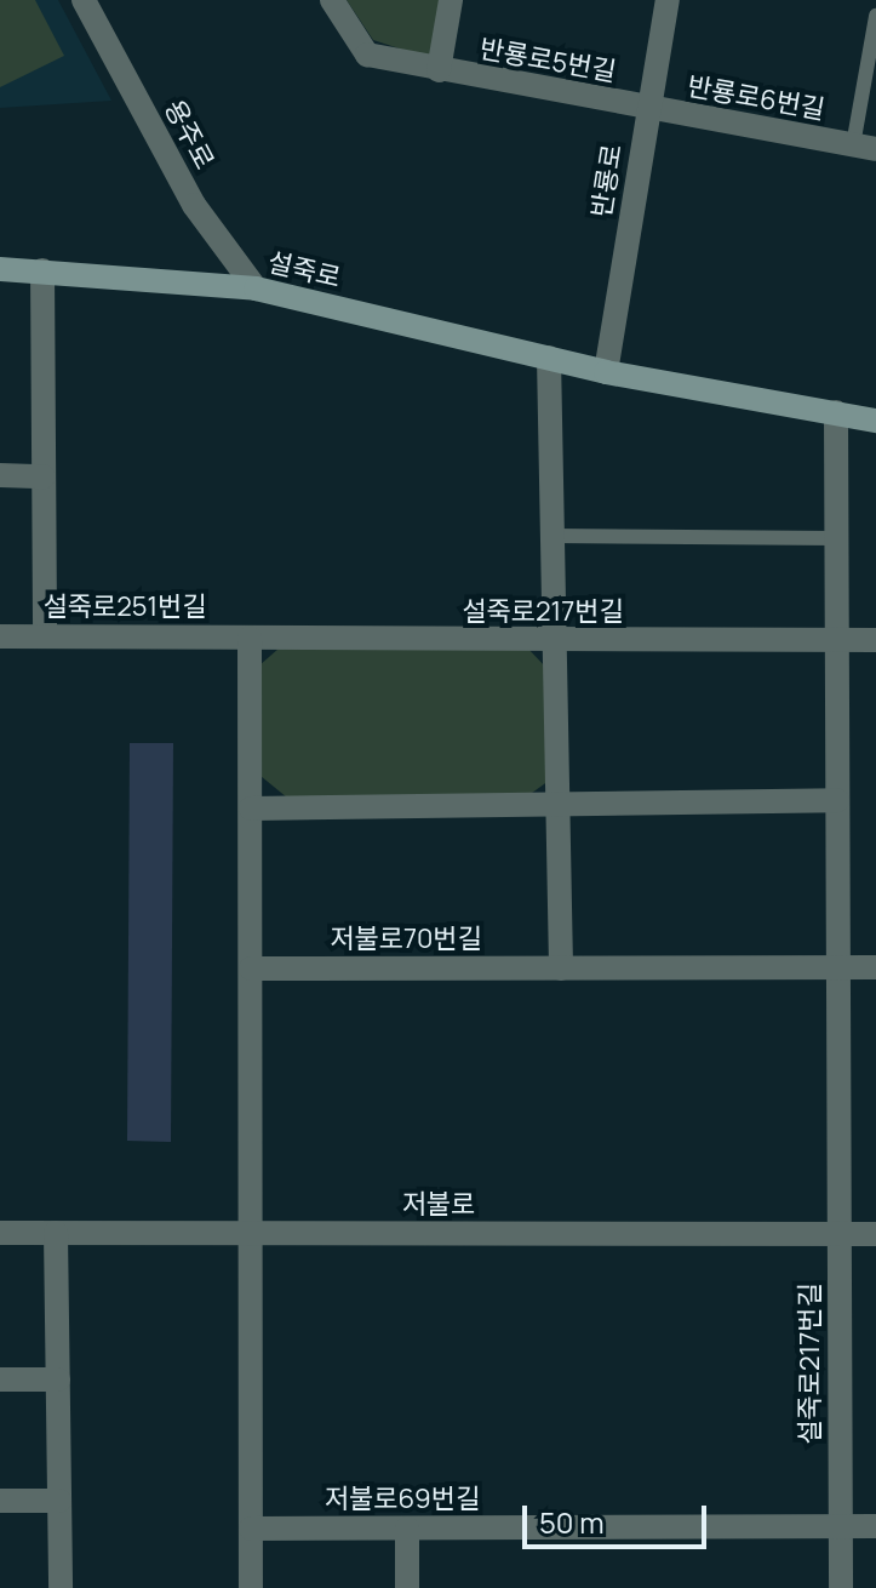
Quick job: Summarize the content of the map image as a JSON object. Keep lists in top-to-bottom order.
{
  "streets": {
    "main road": ["설죽로"],
    "street": [
      "반룡로5번길",
      "반룡로6번길",
      "용주로",
      "반룡로",
      "설죽로251번길",
      "설죽로217번길",
      "저불로70번길",
      "저불로",
      "저불로69번길"
    ]
  },
  "crossings": [
    ["반룡로5번길", "반룡로6번길"],
    ["반룡로5번길", "반룡로"],
    ["반룡로6번길", "반룡로"],
    ["용주로", "설죽로"],
    ["반룡로", "설죽로"],
    ["설죽로", "설죽로217번길"],
    ["설죽로251번길", "설죽로217번길"],
    ["설죽로217번길", "저불로"],
    ["설죽로217번길", "저불로69번길"]
  ],
  "scale_bar": "50 m"
}
